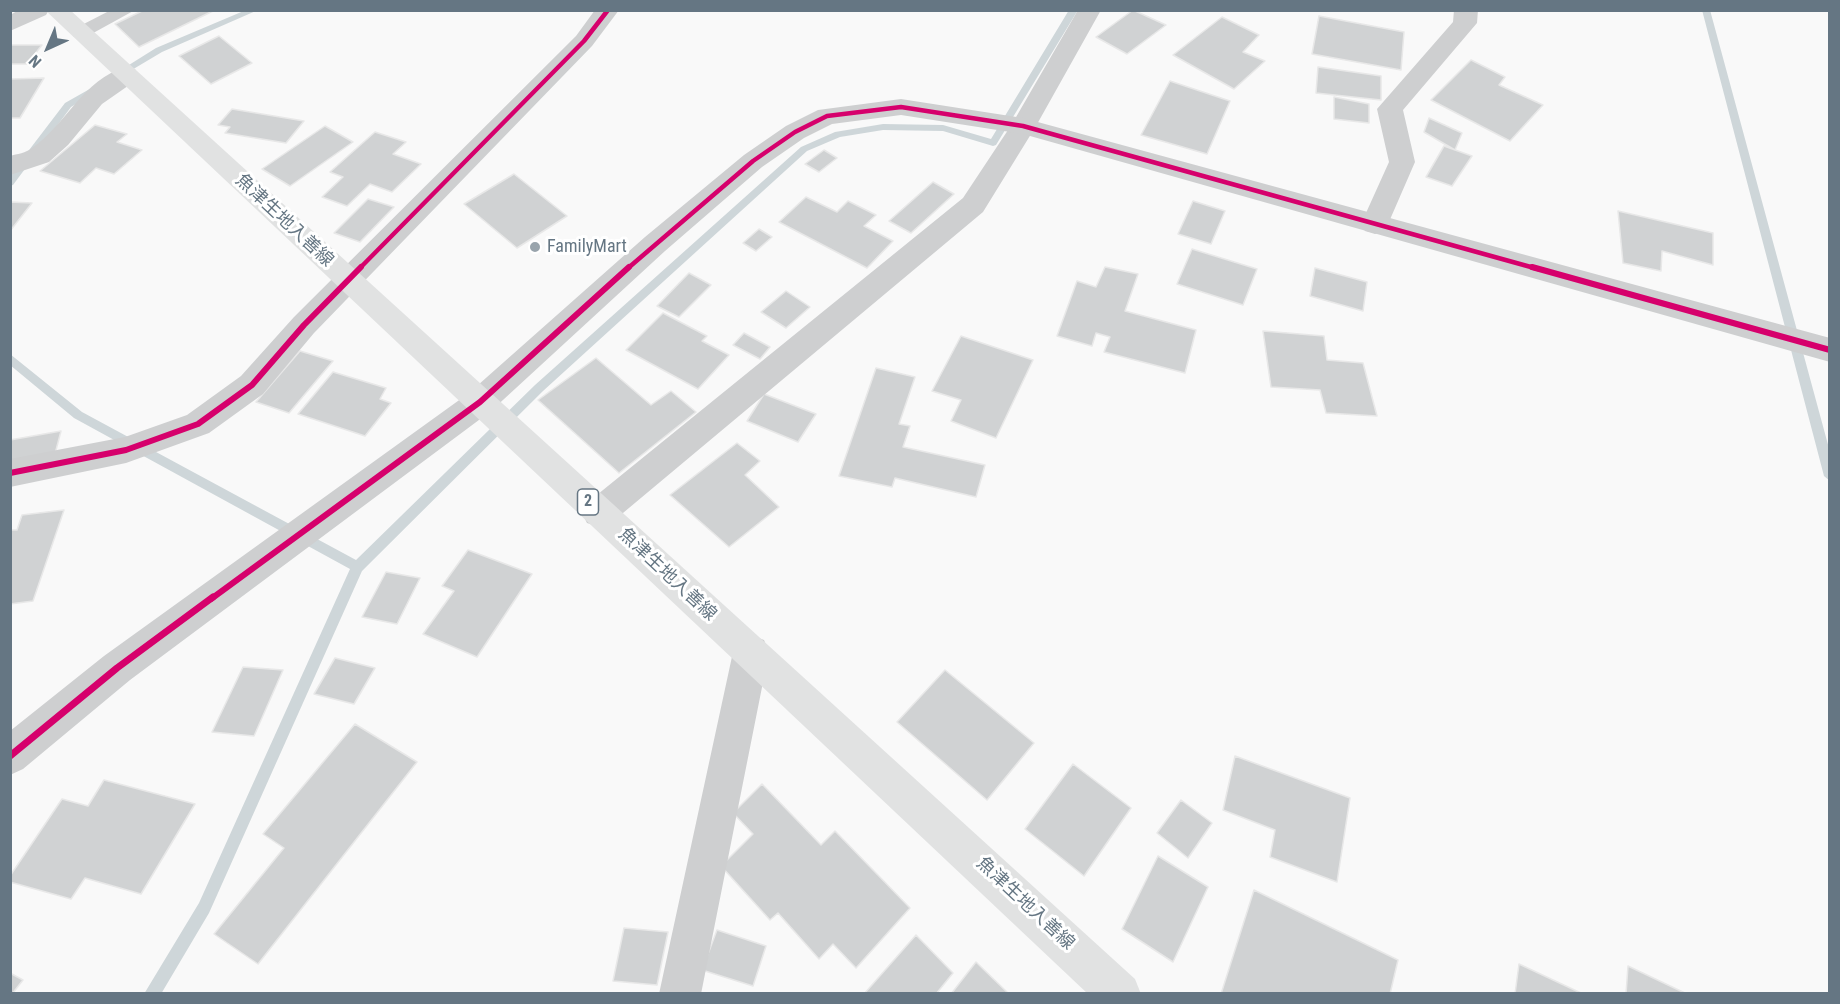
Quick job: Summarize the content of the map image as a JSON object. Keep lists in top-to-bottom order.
{
  "streets": {
    "main road": ["魚津生地入善線", "2"]
  },
  "places": ["FamilyMart"],
  "north": "bottom left"
}
